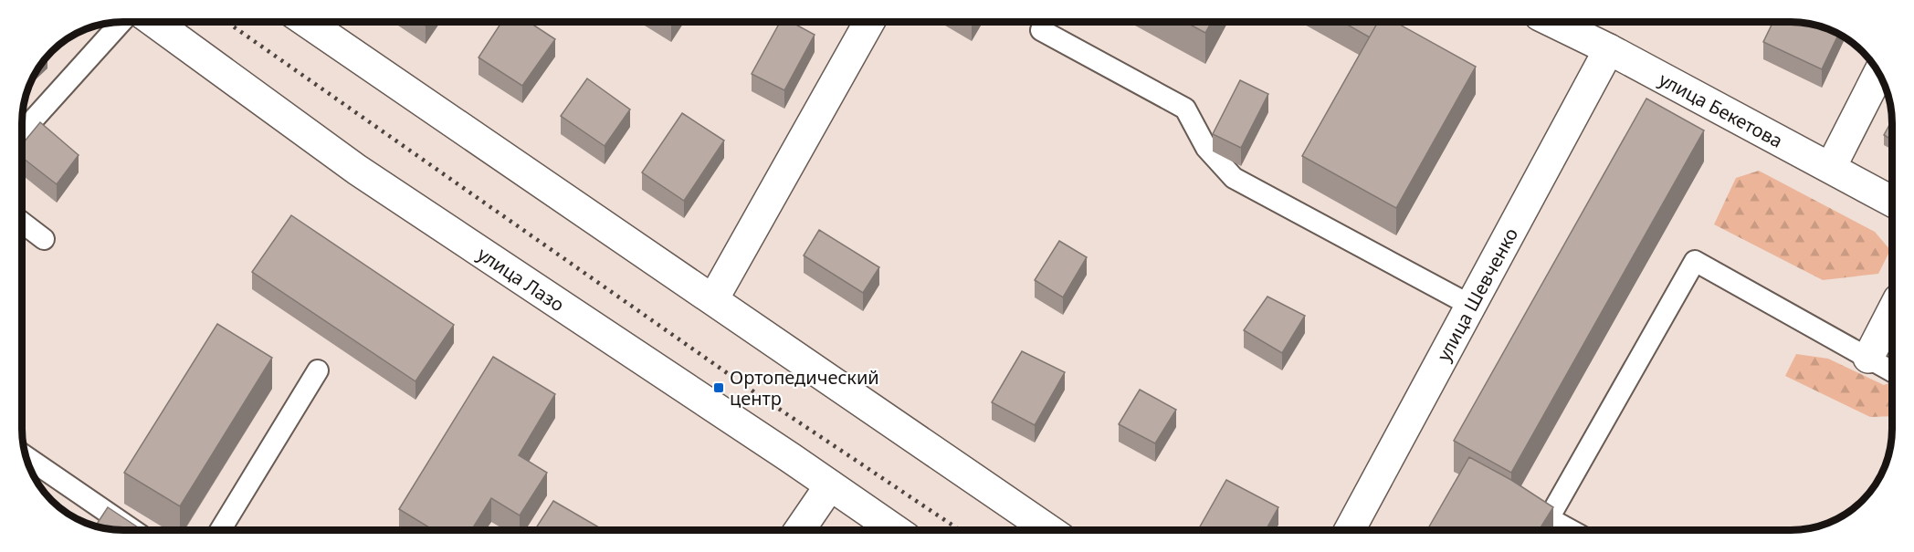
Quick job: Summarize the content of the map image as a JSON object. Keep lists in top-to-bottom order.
{
  "streets": {
    "street": ["улица Бекетова", "улица Лазо", "улица Шевченко"]
  },
  "crossings": [
    ["улица Бекетова", "улица Шевченко"]
  ],
  "places": {
    "transit": ["Ортопедический центр"]
  }
}
